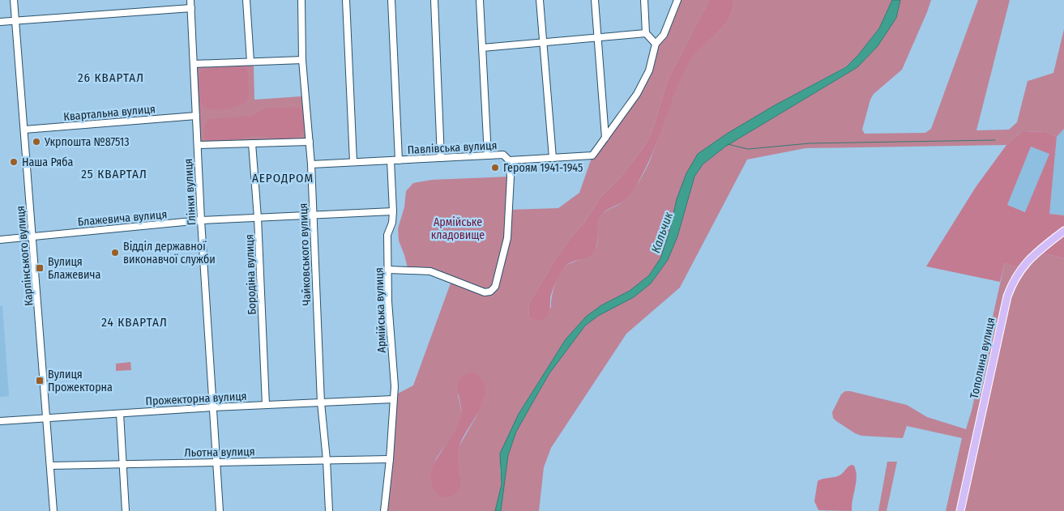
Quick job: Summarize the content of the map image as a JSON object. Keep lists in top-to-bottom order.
{
  "streets": {
    "main road": ["Тополина вулиця"],
    "street": [
      "Квартальна вулиця",
      "Павлівська вулиця",
      "Глінки вулиця",
      "Блажевича вулиця",
      "Чайковського вулиця",
      "Карпінського вулиця",
      "Бородіна вулиця",
      "Армійська вулиця",
      "Прожекторна вулиця",
      "Льотна вулиця"
    ]
  },
  "crossings": [
    ["Квартальна вулиця", "Глінки вулиця"],
    ["Квартальна вулиця", "Карпінського вулиця"],
    ["Павлівська вулиця", "Чайковського вулиця"],
    ["Павлівська вулиця", "Армійська вулиця"],
    ["Глінки вулиця", "Блажевича вулиця"],
    ["Глінки вулиця", "Прожекторна вулиця"],
    ["Глінки вулиця", "Льотна вулиця"],
    ["Блажевича вулиця", "Чайковського вулиця"],
    ["Блажевича вулиця", "Карпінського вулиця"],
    ["Блажевича вулиця", "Бородіна вулиця"],
    ["Блажевича вулиця", "Армійська вулиця"],
    ["Чайковського вулиця", "Прожекторна вулиця"],
    ["Чайковського вулиця", "Льотна вулиця"],
    ["Карпінського вулиця", "Прожекторна вулиця"],
    ["Карпінського вулиця", "Льотна вулиця"],
    ["Бородіна вулиця", "Прожекторна вулиця"],
    ["Армійська вулиця", "Прожекторна вулиця"],
    ["Армійська вулиця", "Льотна вулиця"]
  ],
  "districts": [
    "26 КВАРТАЛ",
    "25 КВАРТАЛ",
    "АЕРОДРОМ",
    "24 КВАРТАЛ"
  ],
  "water": ["Кальчик"],
  "parks": ["Армійське кладовище"],
  "places": {
    "other": [
      "Укрпошта №87513",
      "Наша Ряба",
      "Героям 1941-1945",
      "Відділ державної виконавчої служби"
    ],
    "transit": ["Вулиця Блажевича", "Вулиця Прожекторна"]
  }
}
